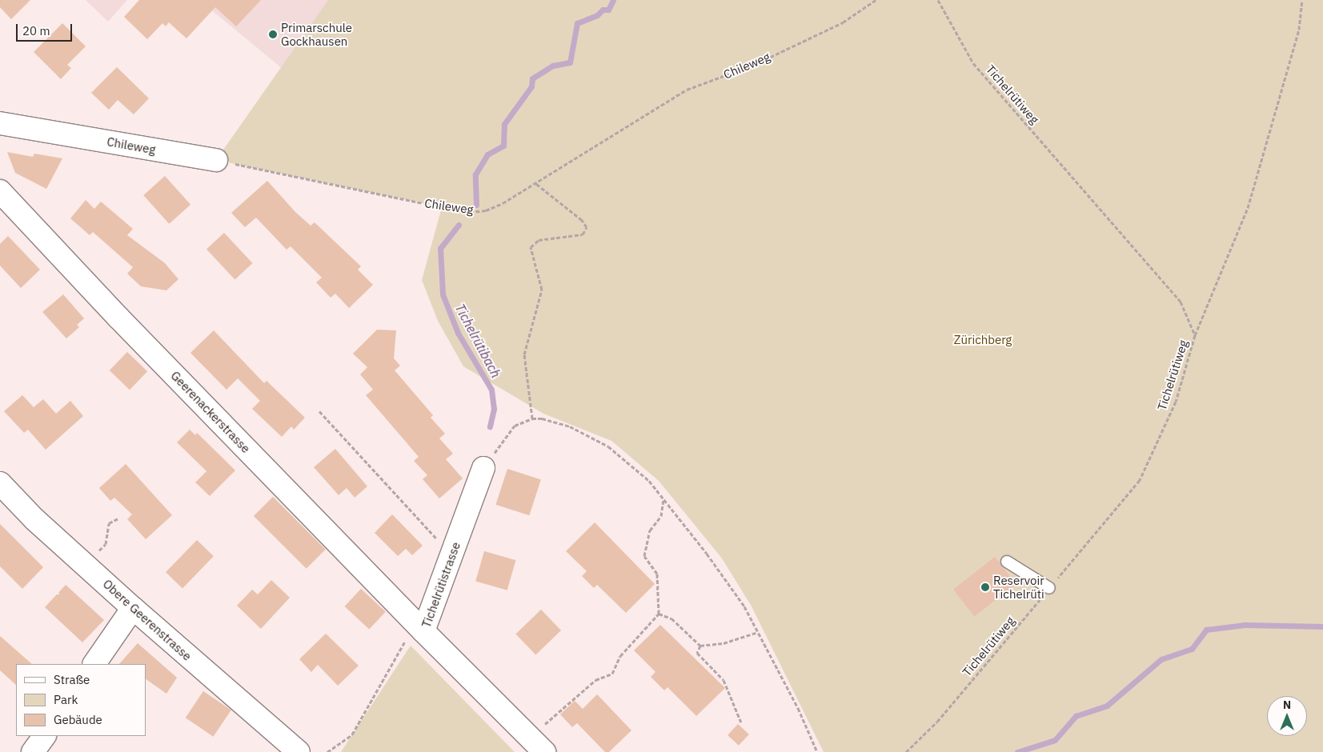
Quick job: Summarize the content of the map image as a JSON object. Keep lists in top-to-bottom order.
{
  "streets": {
    "street": [
      "Chileweg",
      "Geerenackerstrasse",
      "Tichelrütistrasse",
      "Obere Geerenstrasse"
    ],
    "path": ["Tichelrütiweg"]
  },
  "crossings": [
    ["Geerenackerstrasse", "Tichelrütistrasse"]
  ],
  "water": ["Tichelrütibach"],
  "parks": ["Zürichberg"],
  "places": ["Primarschule Gockhausen", "Reservoir Tichelrüti"],
  "legend": ["Straße", "Park", "Gebäude"],
  "scale_bar": "20 m",
  "north": "top"
}
